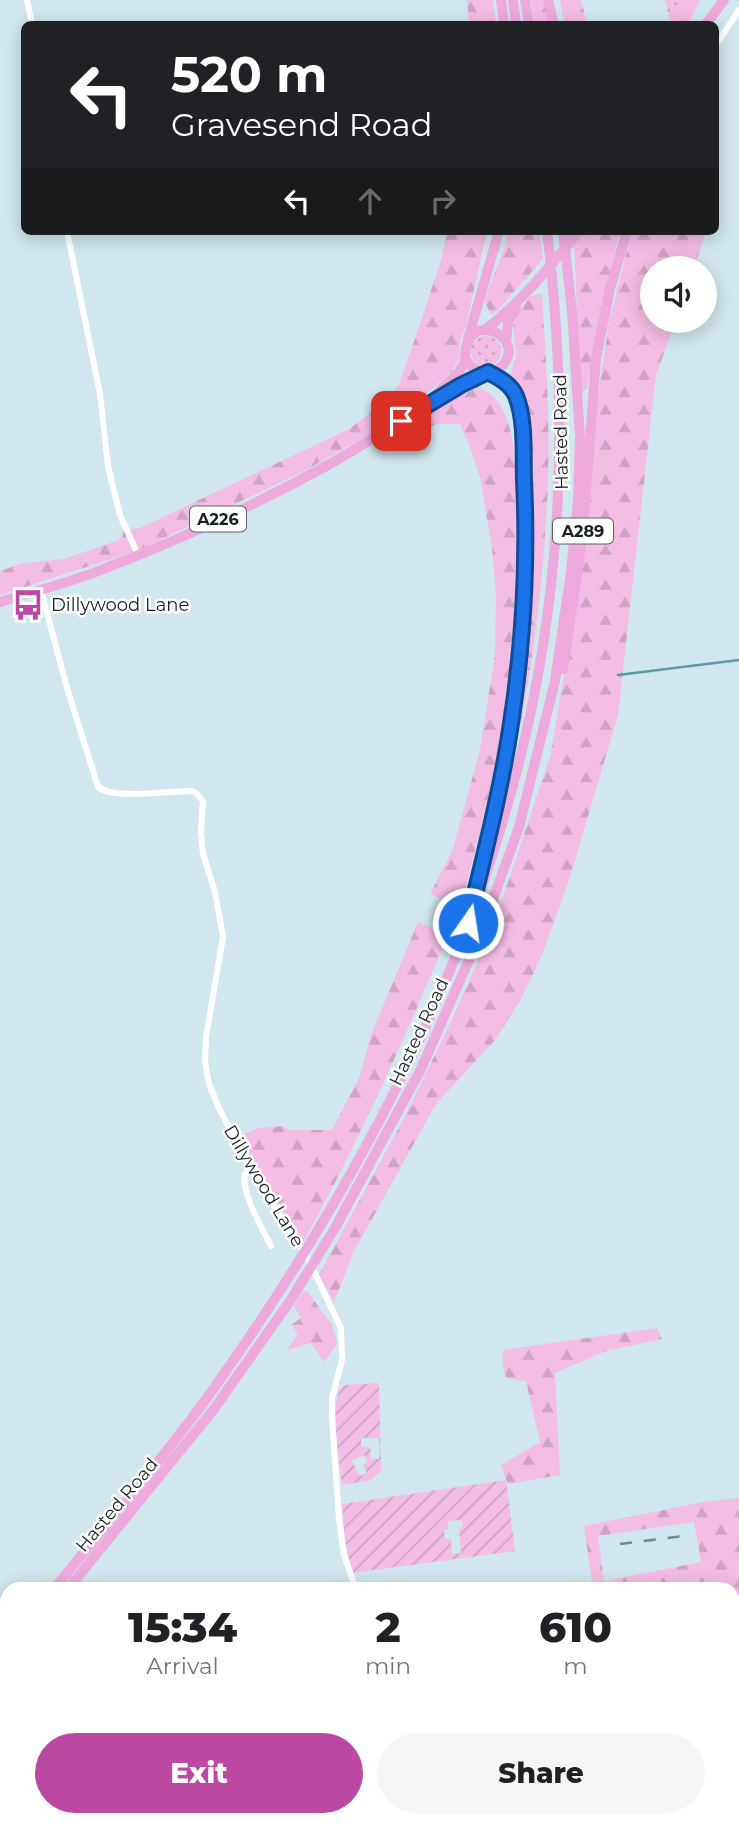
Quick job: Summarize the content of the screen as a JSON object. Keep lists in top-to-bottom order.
{
  "streets": {
    "main road": ["Hasted Road", "A226", "A289"],
    "street": ["Dillywood Lane"]
  },
  "crossings": [
    ["Hasted Road", "A289"],
    ["A226", "A289"],
    ["A226", "Dillywood Lane"]
  ],
  "places": {
    "bus stop": ["Dillywood Lane"]
  },
  "page": {
    "turn": ["520 m", "Gravesend Road"],
    "eta": [
      "15:34",
      "Arrival",
      "2",
      "min",
      "610",
      "m"
    ],
    "buttons": ["Exit", "Share"]
  }
}
